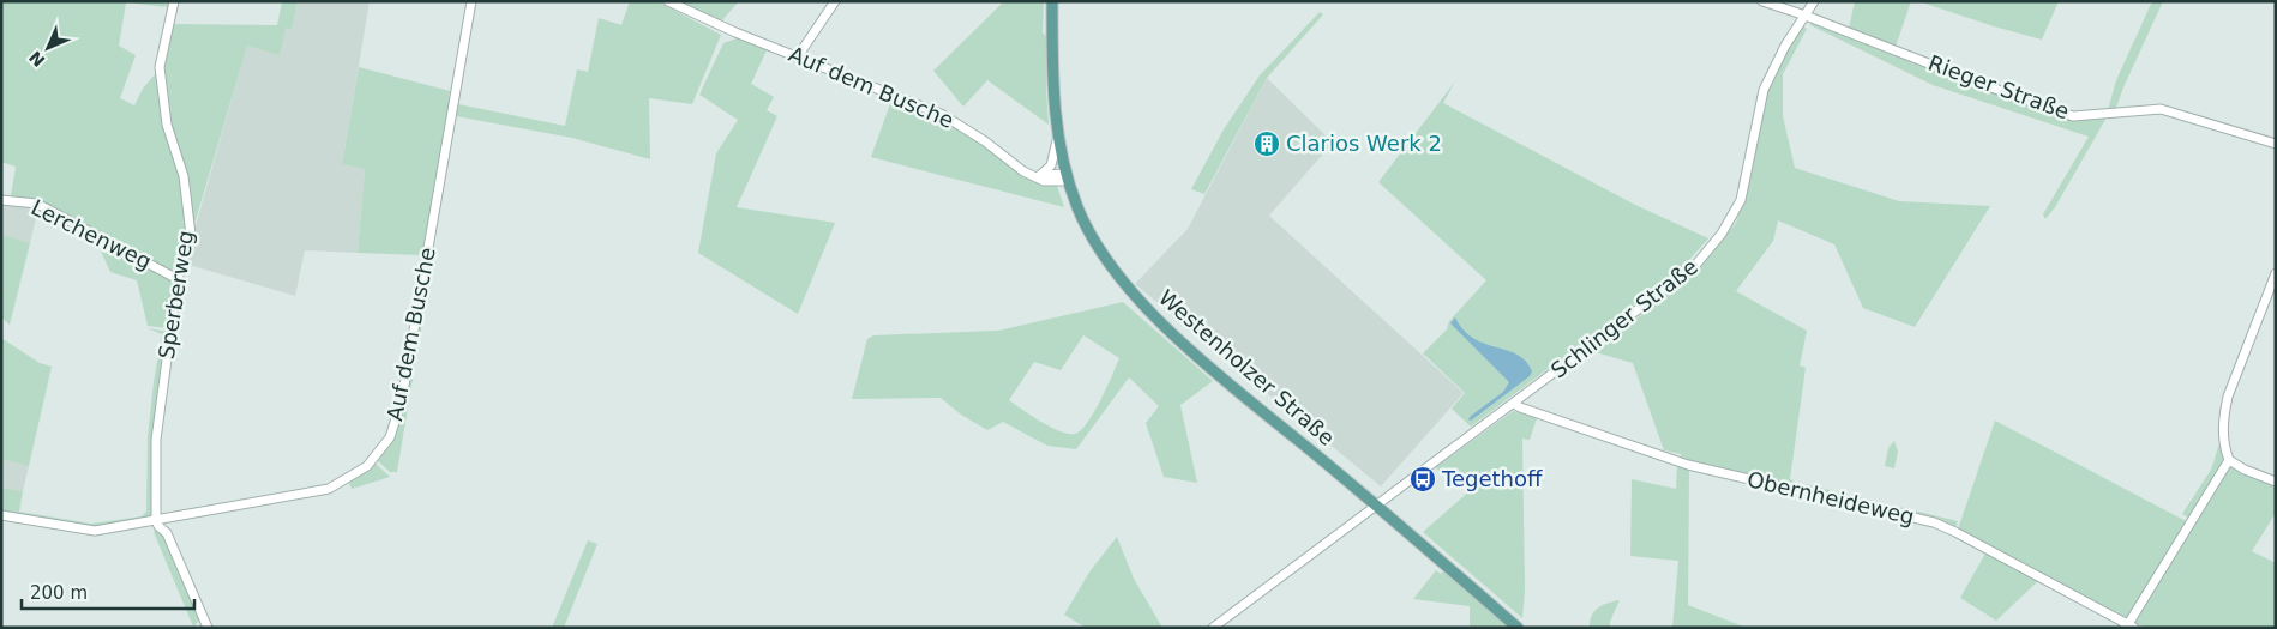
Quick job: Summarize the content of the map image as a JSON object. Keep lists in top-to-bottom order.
{
  "streets": {
    "main road": ["Westenholzer Straße"],
    "street": [
      "Auf dem Busche",
      "Rieger Straße",
      "Lerchenweg",
      "Sperberweg",
      "Schlinger Straße",
      "Obernheideweg"
    ]
  },
  "crossings": [
    ["Auf dem Busche", "Sperberweg"],
    ["Rieger Straße", "Schlinger Straße"],
    ["Lerchenweg", "Sperberweg"],
    ["Schlinger Straße", "Westenholzer Straße"],
    ["Schlinger Straße", "Obernheideweg"]
  ],
  "places": {
    "building": ["Clarios Werk 2"],
    "bus stop": ["Tegethoff"]
  },
  "scale_bar": "200 m",
  "north": "bottom left"
}
